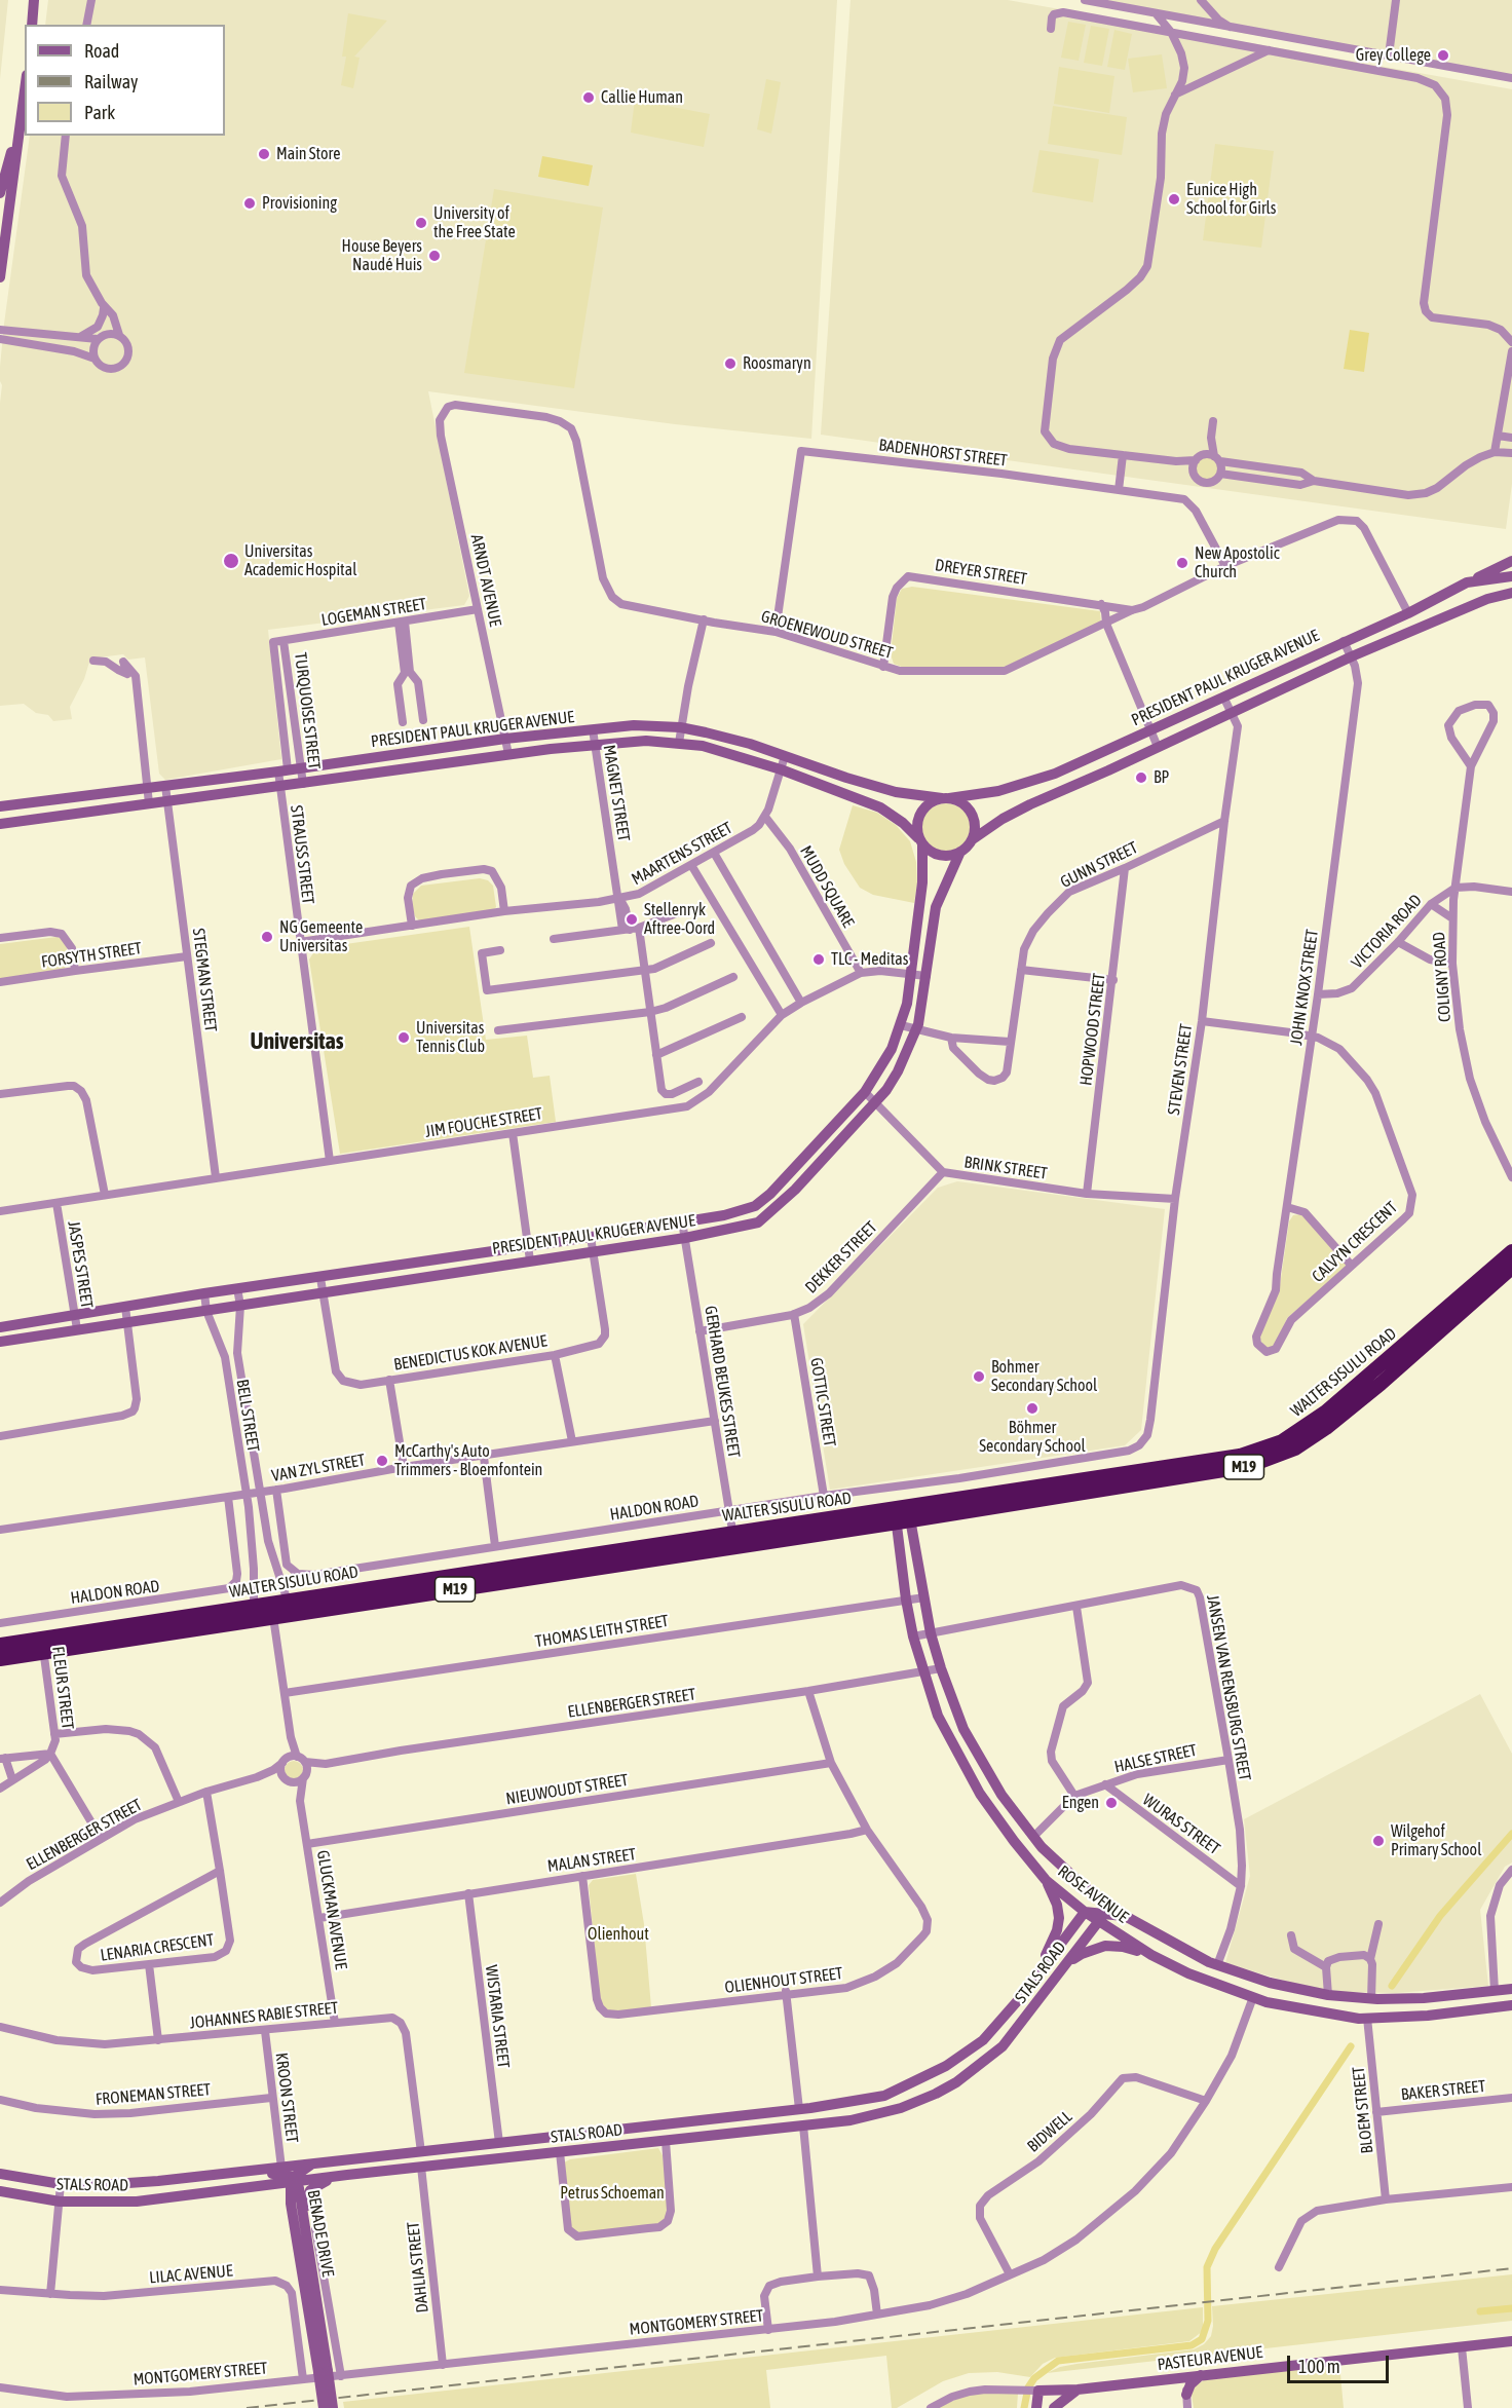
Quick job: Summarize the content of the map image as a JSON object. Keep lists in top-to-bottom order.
{
  "streets": {
    "highway": ["WALTER SISULU ROAD", "M19"],
    "street": [
      "BADENHORST STREET",
      "DREYER STREET",
      "ARNDT AVENUE",
      "LOGEMAN STREET",
      "GROENEWOUD STREET",
      "PRESIDENT PAUL KRUGER AVENUE",
      "TURQUOISE STREET",
      "MAGNET STREET",
      "MAARTENS STREET",
      "STRAUSS STREET",
      "GUNN STREET",
      "MUDD SQUARE",
      "VICTORIA ROAD",
      "FORSYTH STREET",
      "COLIGNY ROAD",
      "STEGMAN STREET",
      "JOHN KNOX STREET",
      "HOPWOOD STREET",
      "STEVEN STREET",
      "JIM FOUCHE STREET",
      "BRINK STREET",
      "CALVYN CRESCENT",
      "DEKKER STREET",
      "JASPES STREET",
      "BENEDICTUS KOK AVENUE",
      "GERHARD BEUKES STREET",
      "GOTTIC STREET",
      "BELL STREET",
      "VAN ZYL STREET",
      "HALDON ROAD",
      "THOMAS LEITH STREET",
      "FLEUR STREET",
      "JANSEN VAN RENSBURG STREET",
      "ELLENBERGER STREET",
      "HALSE STREET",
      "NIEUWOUDT STREET",
      "WURAS STREET",
      "MALAN STREET",
      "ROSE AVENUE",
      "GLUCKMAN AVENUE",
      "LENARIA CRESCENT",
      "STALS ROAD",
      "OLIENHOUT STREET",
      "JOHANNES RABIE STREET",
      "WISTARIA STREET",
      "BAKER STREET",
      "FRONEMAN STREET",
      "KROON STREET",
      "BLOEM STREET",
      "BIDWELL",
      "BENADE DRIVE",
      "DAHLIA STREET",
      "LILAC AVENUE",
      "MONTGOMERY STREET",
      "PASTEUR AVENUE"
    ]
  },
  "crossings": [
    ["BADENHORST STREET", "GROENEWOUD STREET"],
    ["DREYER STREET", "GROENEWOUD STREET"],
    ["ARNDT AVENUE", "LOGEMAN STREET"],
    ["ARNDT AVENUE", "GROENEWOUD STREET"],
    ["ARNDT AVENUE", "PRESIDENT PAUL KRUGER AVENUE"],
    ["LOGEMAN STREET", "TURQUOISE STREET"],
    ["GROENEWOUD STREET", "PRESIDENT PAUL KRUGER AVENUE"],
    ["PRESIDENT PAUL KRUGER AVENUE", "TURQUOISE STREET"],
    ["PRESIDENT PAUL KRUGER AVENUE", "MAGNET STREET"],
    ["PRESIDENT PAUL KRUGER AVENUE", "STRAUSS STREET"],
    ["PRESIDENT PAUL KRUGER AVENUE", "STEGMAN STREET"],
    ["PRESIDENT PAUL KRUGER AVENUE", "JOHN KNOX STREET"],
    ["PRESIDENT PAUL KRUGER AVENUE", "STEVEN STREET"],
    ["PRESIDENT PAUL KRUGER AVENUE", "JIM FOUCHE STREET"],
    ["PRESIDENT PAUL KRUGER AVENUE", "BRINK STREET"],
    ["PRESIDENT PAUL KRUGER AVENUE", "JASPES STREET"],
    ["PRESIDENT PAUL KRUGER AVENUE", "BENEDICTUS KOK AVENUE"],
    ["PRESIDENT PAUL KRUGER AVENUE", "GERHARD BEUKES STREET"],
    ["PRESIDENT PAUL KRUGER AVENUE", "BELL STREET"],
    ["TURQUOISE STREET", "STRAUSS STREET"],
    ["MAGNET STREET", "MAARTENS STREET"],
    ["MAARTENS STREET", "STRAUSS STREET"],
    ["MAARTENS STREET", "MUDD SQUARE"],
    ["STRAUSS STREET", "JIM FOUCHE STREET"],
    ["GUNN STREET", "HOPWOOD STREET"],
    ["GUNN STREET", "STEVEN STREET"],
    ["MUDD SQUARE", "JIM FOUCHE STREET"],
    ["VICTORIA ROAD", "COLIGNY ROAD"],
    ["VICTORIA ROAD", "JOHN KNOX STREET"],
    ["FORSYTH STREET", "STEGMAN STREET"],
    ["STEGMAN STREET", "JIM FOUCHE STREET"],
    ["JOHN KNOX STREET", "CALVYN CRESCENT"],
    ["HOPWOOD STREET", "BRINK STREET"],
    ["STEVEN STREET", "BRINK STREET"],
    ["STEVEN STREET", "CALVYN CRESCENT"],
    ["STEVEN STREET", "HALDON ROAD"],
    ["JIM FOUCHE STREET", "JASPES STREET"],
    ["BRINK STREET", "DEKKER STREET"],
    ["DEKKER STREET", "GERHARD BEUKES STREET"],
    ["DEKKER STREET", "GOTTIC STREET"],
    ["WALTER SISULU ROAD", "GERHARD BEUKES STREET"],
    ["WALTER SISULU ROAD", "BELL STREET"],
    ["WALTER SISULU ROAD", "FLEUR STREET"],
    ["WALTER SISULU ROAD", "ROSE AVENUE"],
    ["GERHARD BEUKES STREET", "VAN ZYL STREET"],
    ["GERHARD BEUKES STREET", "HALDON ROAD"],
    ["GOTTIC STREET", "HALDON ROAD"],
    ["BELL STREET", "VAN ZYL STREET"],
    ["VAN ZYL STREET", "HALDON ROAD"],
    ["THOMAS LEITH STREET", "ROSE AVENUE"],
    ["FLEUR STREET", "ELLENBERGER STREET"],
    ["JANSEN VAN RENSBURG STREET", "HALSE STREET"],
    ["JANSEN VAN RENSBURG STREET", "WURAS STREET"],
    ["JANSEN VAN RENSBURG STREET", "ROSE AVENUE"],
    ["ELLENBERGER STREET", "ROSE AVENUE"],
    ["ELLENBERGER STREET", "GLUCKMAN AVENUE"],
    ["ELLENBERGER STREET", "LENARIA CRESCENT"],
    ["ELLENBERGER STREET", "OLIENHOUT STREET"],
    ["HALSE STREET", "WURAS STREET"],
    ["HALSE STREET", "ROSE AVENUE"],
    ["NIEUWOUDT STREET", "GLUCKMAN AVENUE"],
    ["NIEUWOUDT STREET", "OLIENHOUT STREET"],
    ["MALAN STREET", "GLUCKMAN AVENUE"],
    ["MALAN STREET", "OLIENHOUT STREET"],
    ["MALAN STREET", "WISTARIA STREET"],
    ["ROSE AVENUE", "STALS ROAD"],
    ["ROSE AVENUE", "BLOEM STREET"],
    ["ROSE AVENUE", "MONTGOMERY STREET"],
    ["GLUCKMAN AVENUE", "JOHANNES RABIE STREET"],
    ["STALS ROAD", "JOHANNES RABIE STREET"],
    ["STALS ROAD", "WISTARIA STREET"],
    ["STALS ROAD", "KROON STREET"],
    ["STALS ROAD", "BENADE DRIVE"],
    ["STALS ROAD", "DAHLIA STREET"],
    ["JOHANNES RABIE STREET", "KROON STREET"],
    ["BAKER STREET", "BLOEM STREET"],
    ["FRONEMAN STREET", "KROON STREET"],
    ["BIDWELL", "MONTGOMERY STREET"],
    ["DAHLIA STREET", "MONTGOMERY STREET"],
    ["LILAC AVENUE", "MONTGOMERY STREET"]
  ],
  "districts": ["Universitas"],
  "parks": ["Olienhout", "Petrus Schoeman"],
  "places": [
    "Grey College",
    "Callie Human",
    "Main Store",
    "Eunice High School for Girls",
    "Provisioning",
    "University of the Free State",
    "House Beyers Naudé Huis",
    "Roosmaryn",
    "Universitas Academic Hospital",
    "New Apostolic Church",
    "BP",
    "Stellenryk Aftree-Oord",
    "NG Gemeente Universitas",
    "TLC - Meditas",
    "Universitas Tennis Club",
    "Bohmer Secondary School",
    "Böhmer Secondary School",
    "McCarthy's Auto Trimmers - Bloemfontein",
    "Engen",
    "Wilgehof Primary School"
  ],
  "legend": ["Road", "Railway", "Park"],
  "scale_bar": "100 m"
}
